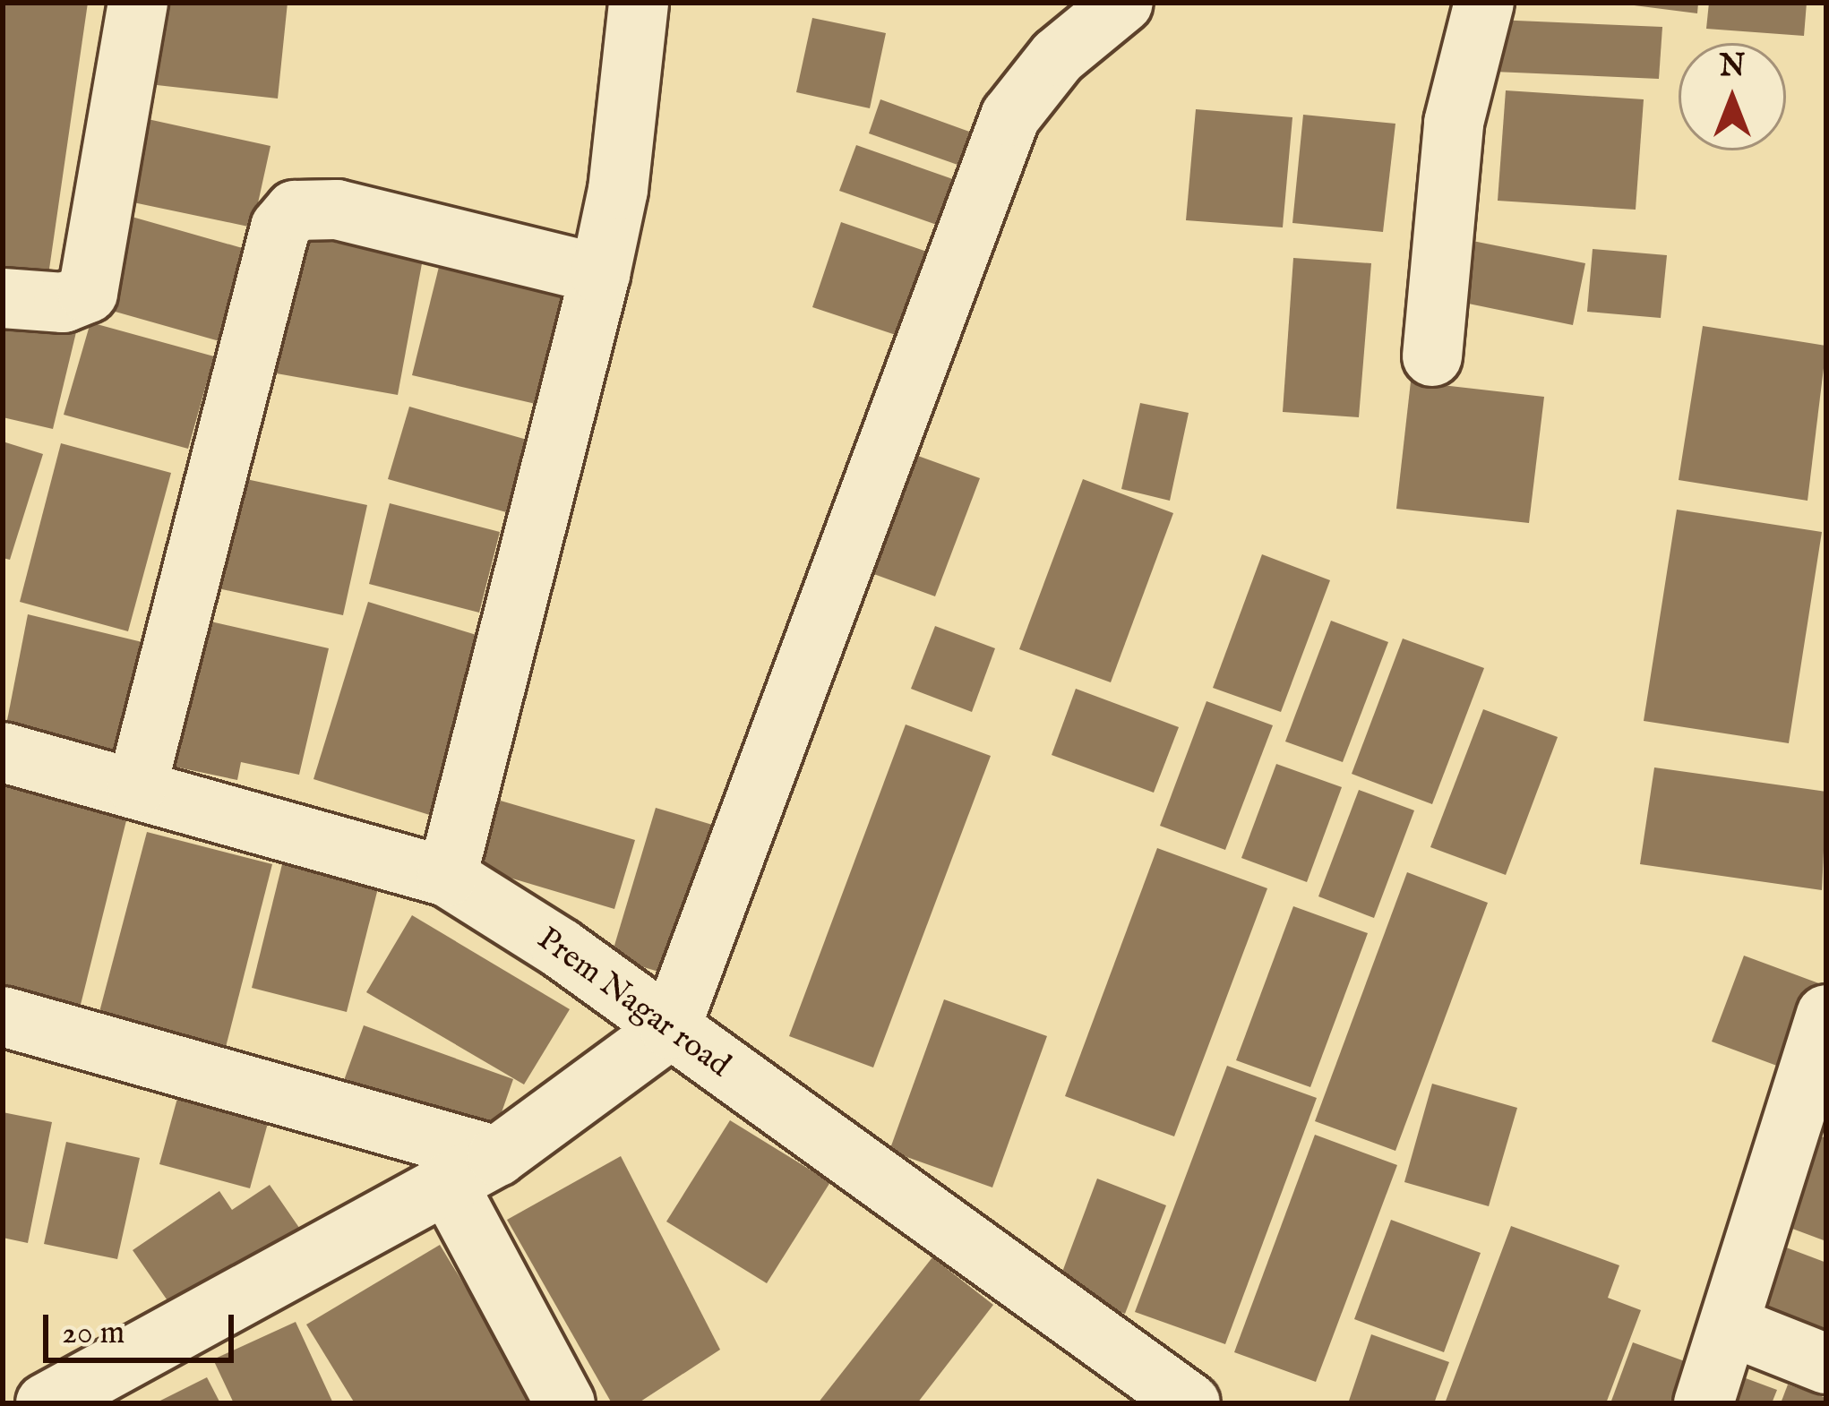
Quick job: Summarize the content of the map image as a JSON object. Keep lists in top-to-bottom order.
{
  "streets": {
    "street": ["Prem Nagar road"]
  },
  "scale_bar": "20 m",
  "north": "top"
}
